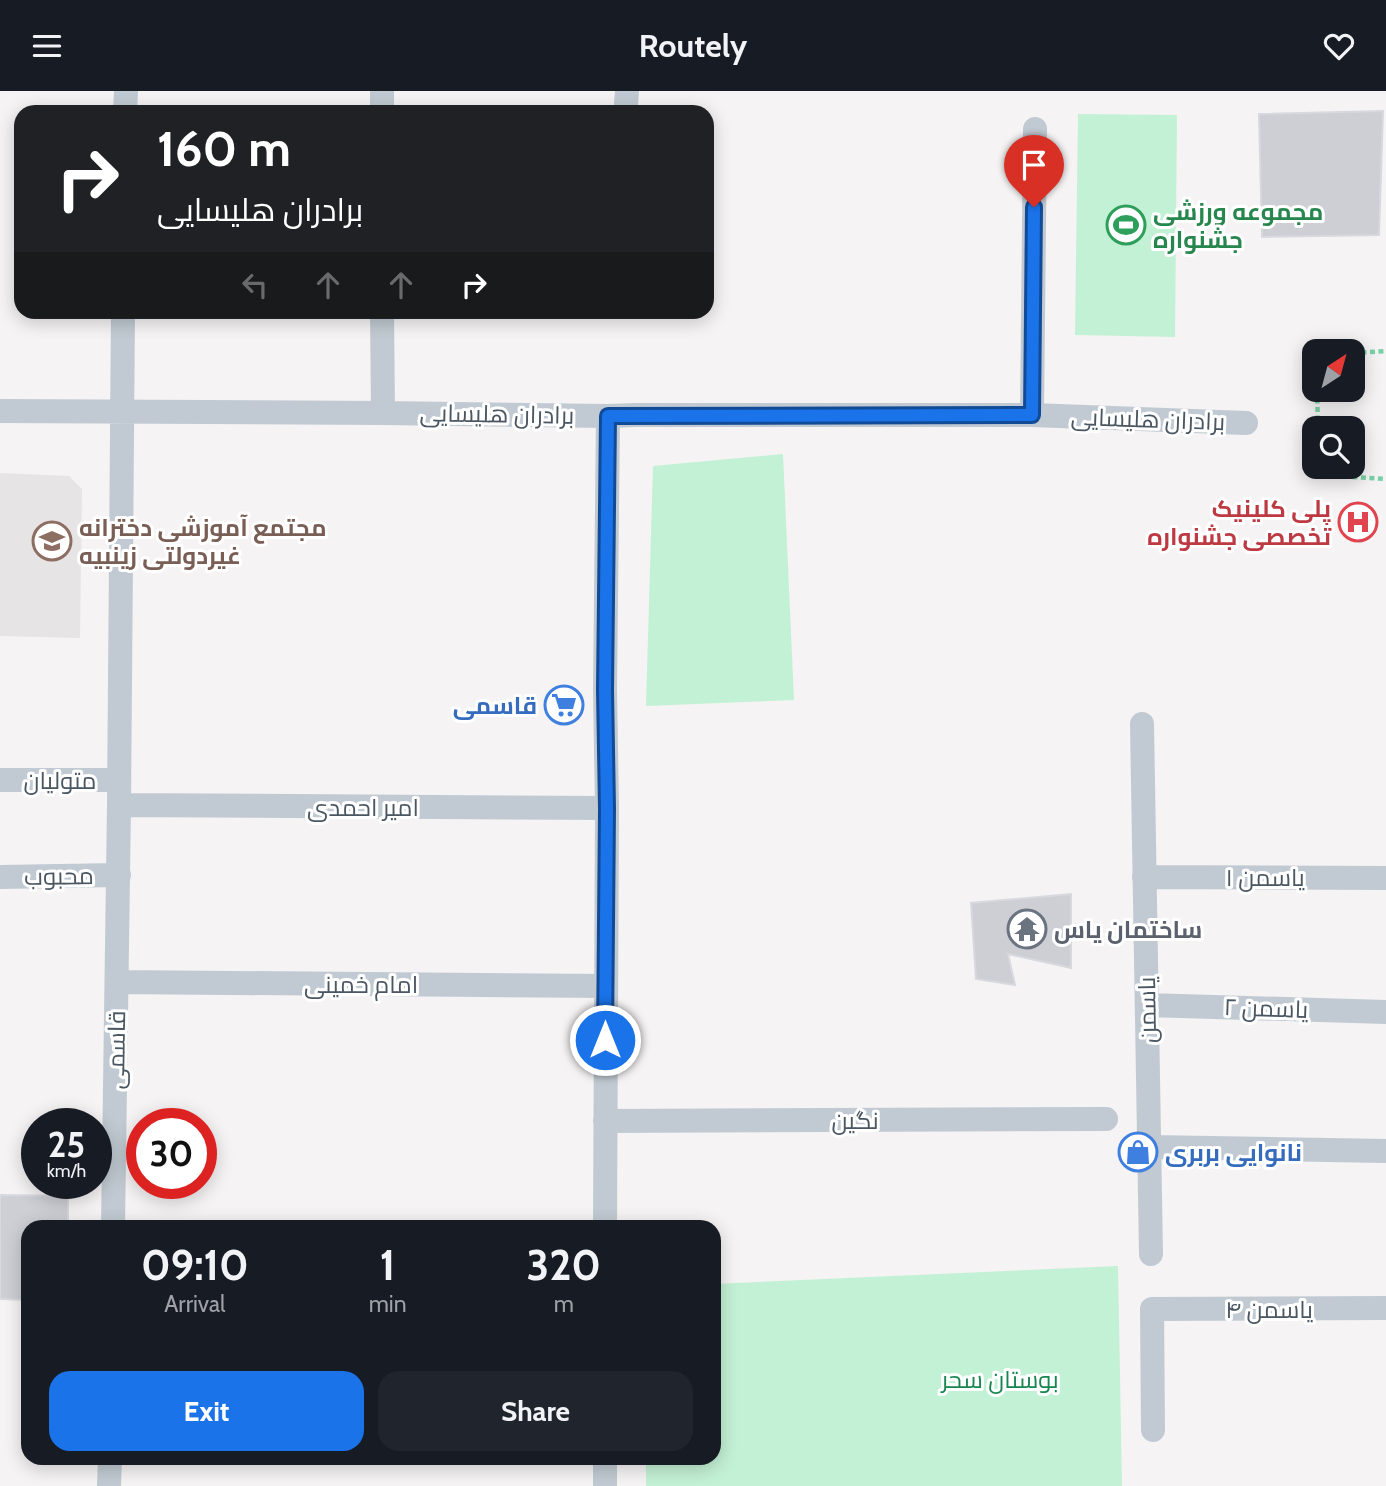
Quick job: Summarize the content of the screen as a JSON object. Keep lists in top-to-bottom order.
{
  "streets": {
    "street": [
      "برادران هلیسایی",
      "متولیان",
      "امیر احمدی",
      "محبوب",
      "یاسمن ۱",
      "امام خمینی",
      "یاسمن ۲",
      "یاسمن",
      "قاسمی",
      "نگین",
      "یاسمن ۴"
    ]
  },
  "crossings": [
    ["برادران هلیسایی", "قاسمی"],
    ["متولیان", "امیر احمدی"],
    ["متولیان", "قاسمی"],
    ["امیر احمدی", "قاسمی"],
    ["محبوب", "قاسمی"],
    ["یاسمن ۱", "یاسمن"],
    ["امام خمینی", "قاسمی"],
    ["یاسمن ۲", "یاسمن"]
  ],
  "parks": ["بوستان سحر"],
  "places": {
    "sports": ["مجموعه ورزشی جشنواره"],
    "hospital": ["پلی کلینیک تخصصی جشنواره"],
    "school or university": ["مجتمع آموزشی دخترانه غیردولتی زینبیه"],
    "supermarket": ["قاسمی"],
    "temple": ["ساختمان یاس"],
    "shop": ["نانوایی بربری"]
  },
  "north": "top right",
  "page": {
    "header": "Routely",
    "turn": ["160 m", "برادران هلیسایی"],
    "speed": "25 km/h",
    "limit": "30",
    "eta": [
      "09:10",
      "Arrival",
      "1",
      "min",
      "320",
      "m"
    ],
    "buttons": ["Exit", "Share"]
  }
}
